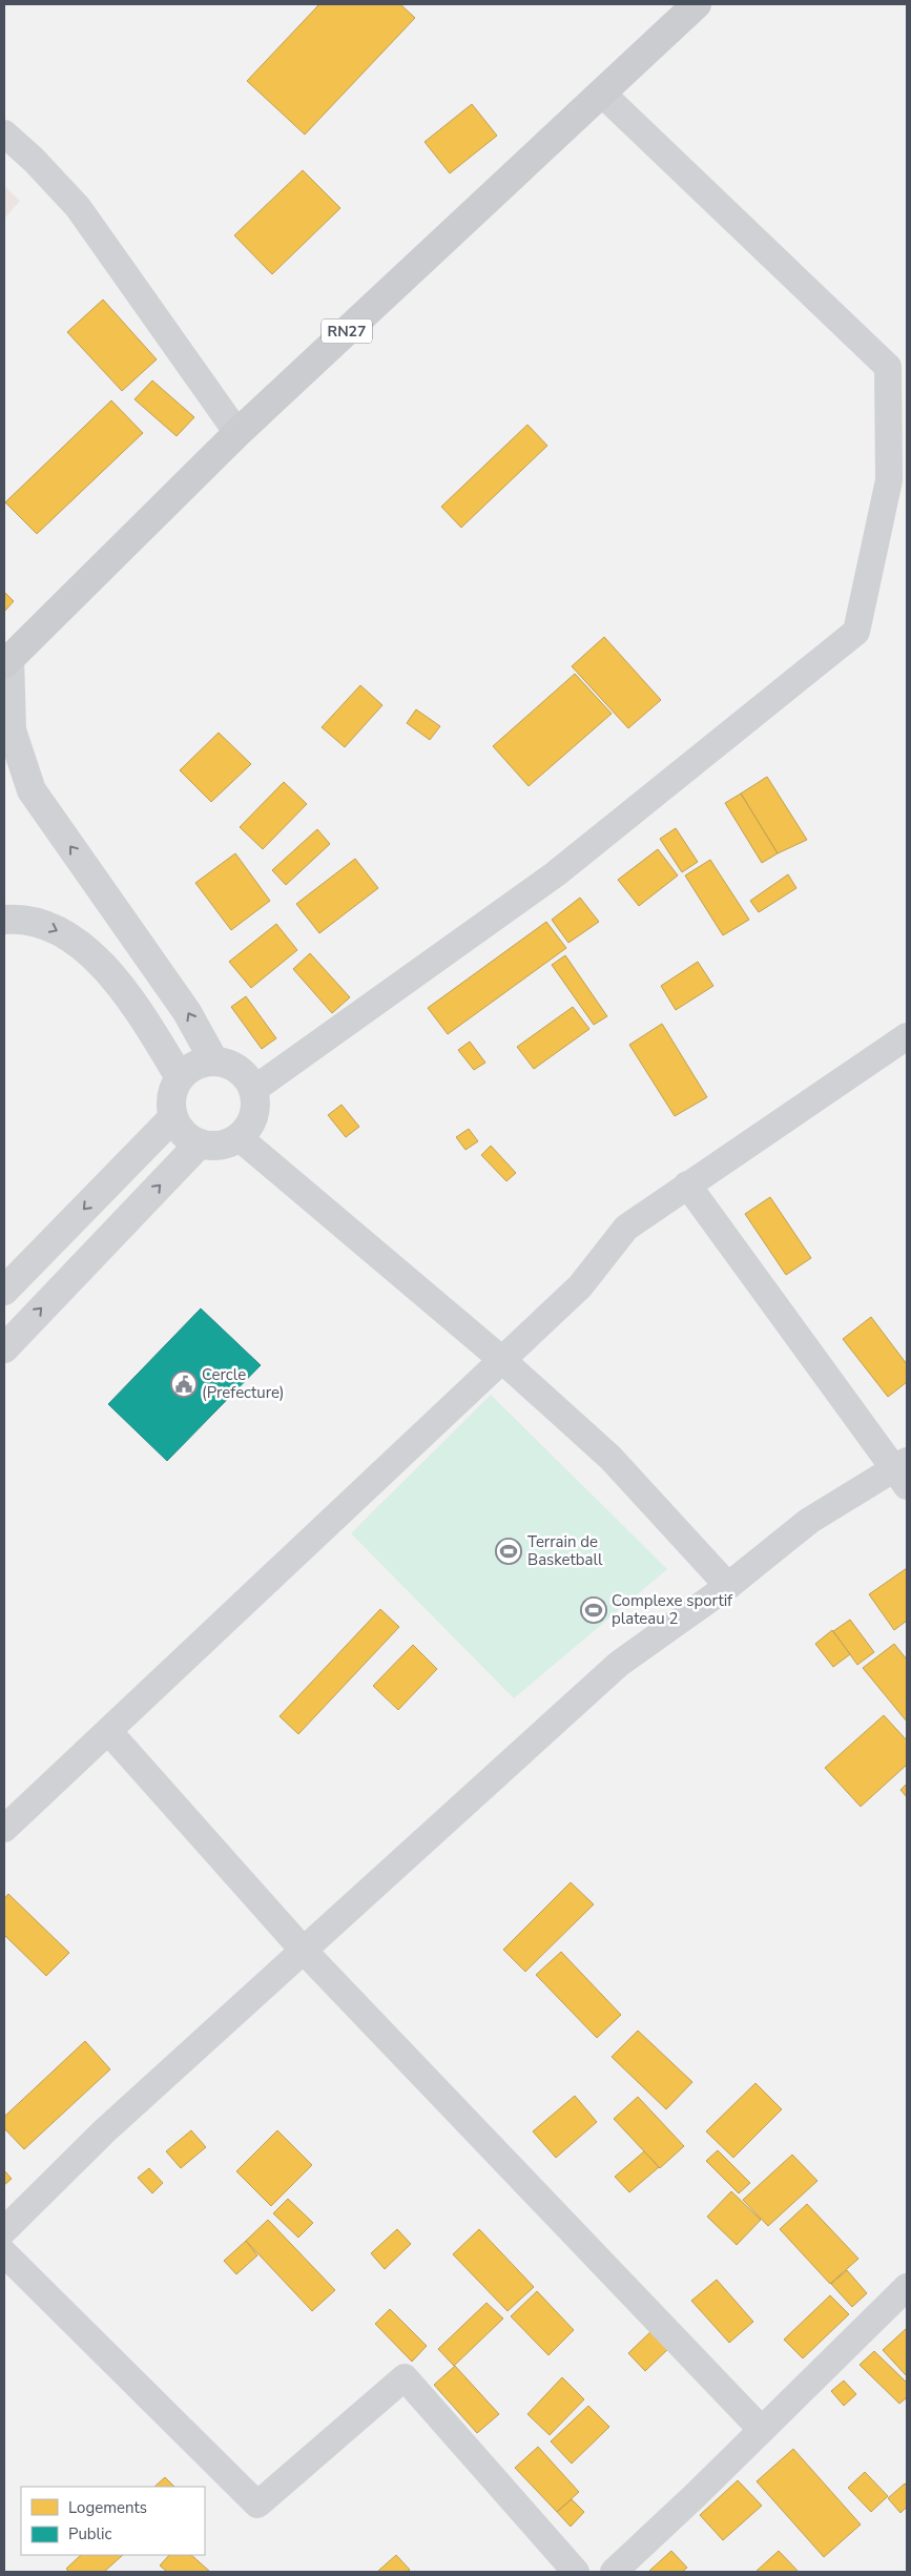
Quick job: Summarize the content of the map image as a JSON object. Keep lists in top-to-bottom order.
{
  "streets": {
    "main road": ["RN27"]
  },
  "places": {
    "public building": ["Cercle (Prefecture)"],
    "sports": ["Terrain de Basketball", "Complexe sportif plateau 2"]
  },
  "legend": ["Logements", "Public"]
}
